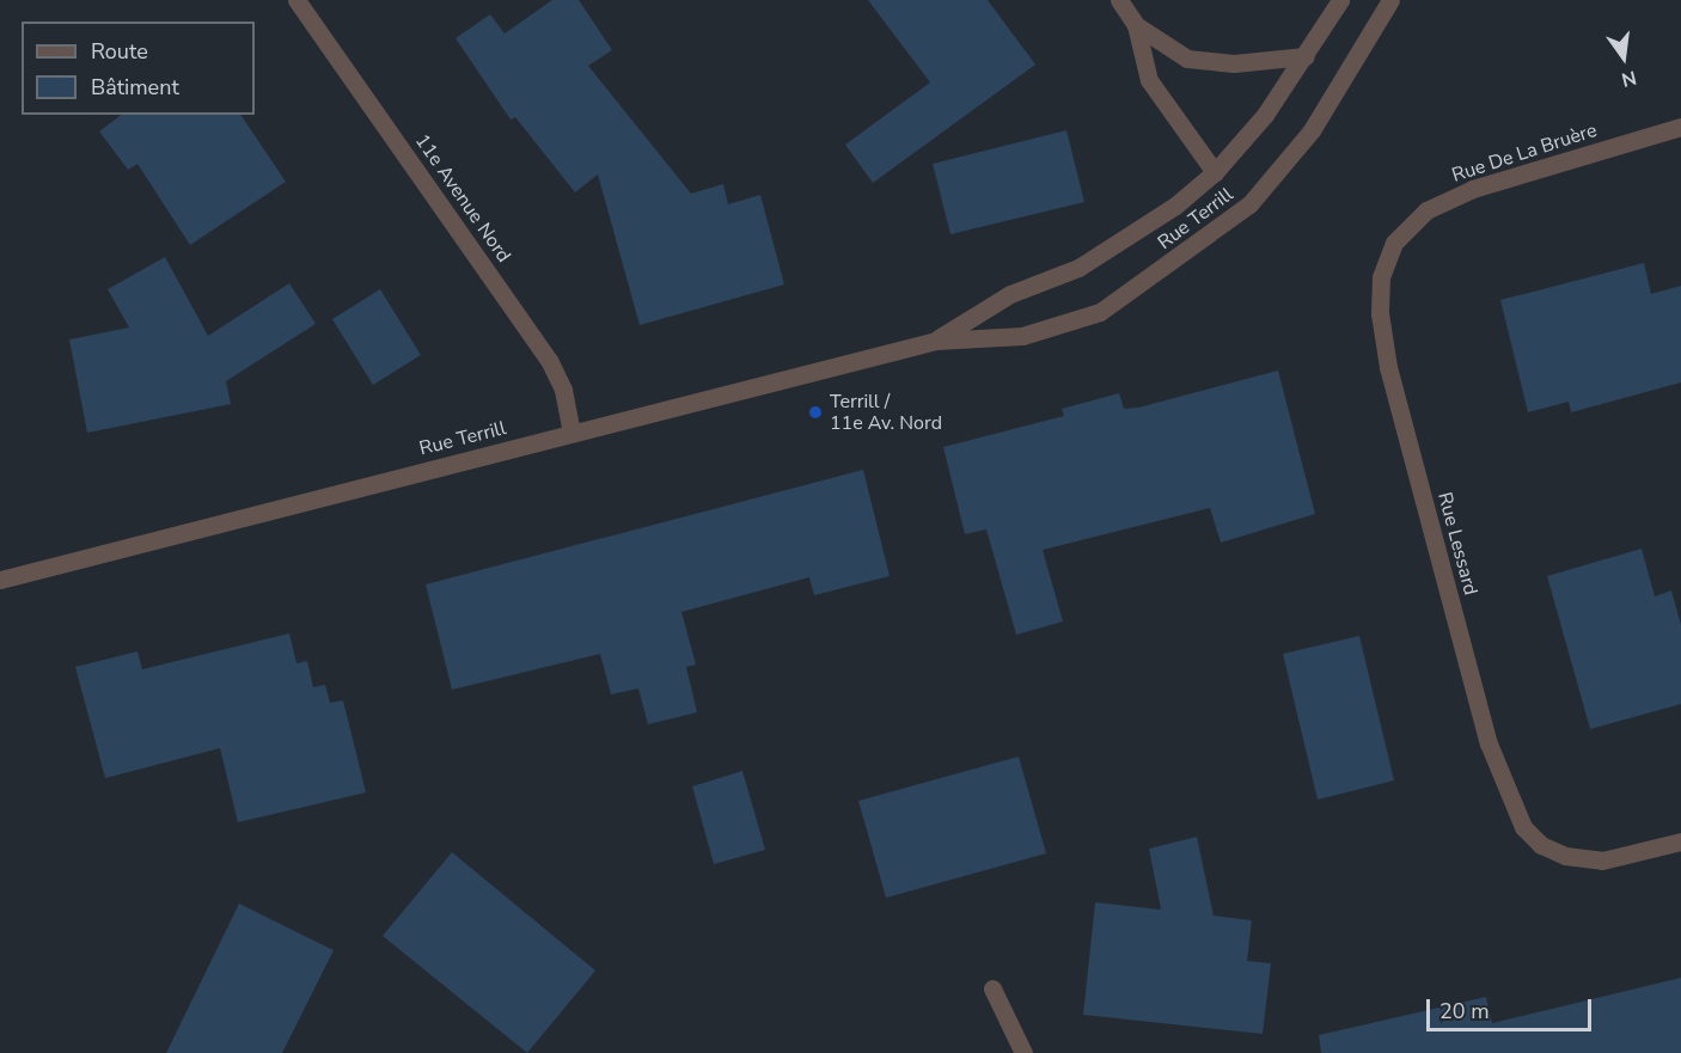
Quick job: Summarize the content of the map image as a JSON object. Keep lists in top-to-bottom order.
{
  "streets": {
    "street": [
      "Rue De La Bruère",
      "11e Avenue Nord",
      "Rue Terrill",
      "Rue Lessard"
    ]
  },
  "crossings": [
    ["Rue De La Bruère", "Rue Lessard"],
    ["11e Avenue Nord", "Rue Terrill"]
  ],
  "places": ["Terrill / 11e Av. Nord"],
  "legend": ["Route", "Bâtiment"],
  "scale_bar": "20 m",
  "north": "bottom"
}
